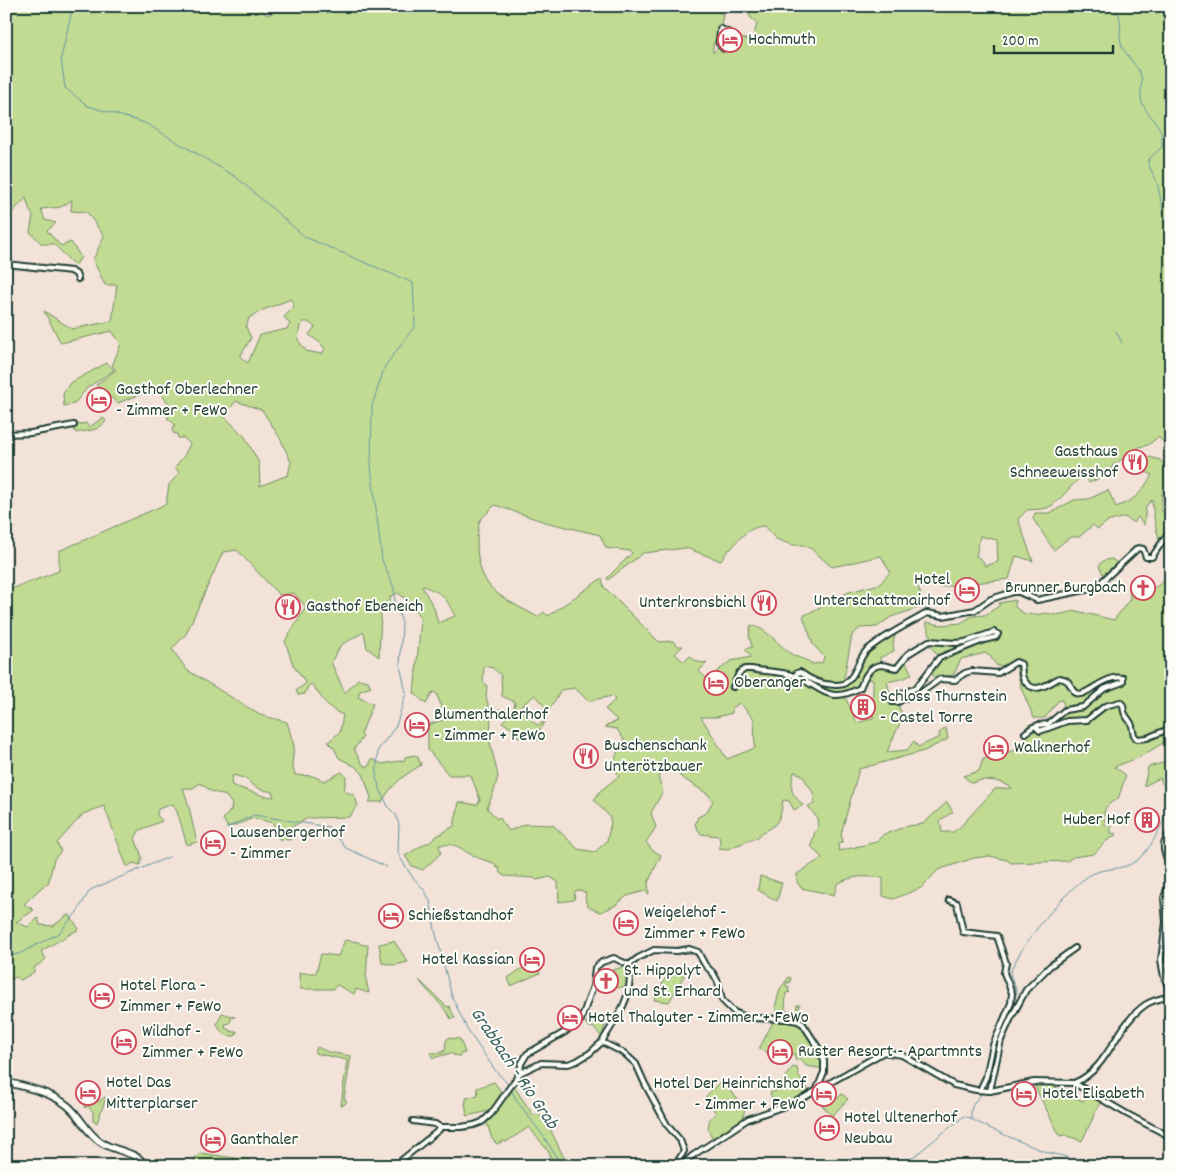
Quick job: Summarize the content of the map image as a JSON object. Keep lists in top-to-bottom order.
{
  "water": ["Grabbach - Rio Grab"],
  "places": {
    "hotel": [
      "Hochmuth",
      "Gasthof Oberlechner - Zimmer + FeWo",
      "Hotel Unterschattmairhof",
      "Oberanger",
      "Blumenthalerhof - Zimmer + FeWo",
      "Walknerhof",
      "Lausenbergerhof - Zimmer",
      "Schießstandhof",
      "Weigelehof - Zimmer + FeWo",
      "Hotel Kassian",
      "Hotel Flora - Zimmer + FeWo",
      "Hotel Thalguter - Zimmer + FeWo",
      "Wildhof - Zimmer + FeWo",
      "Ruster Resort - Apartmnts",
      "Hotel Das Mitterplarser",
      "Hotel Der Heinrichshof - Zimmer + FeWo",
      "Hotel Elisabeth",
      "Hotel Ultenerhof Neubau",
      "Ganthaler"
    ],
    "restaurant": [
      "Gasthaus Schneeweisshof",
      "Unterkronsbichl",
      "Gasthof Ebeneich",
      "Buschenschank Unterötzbauer"
    ],
    "church": ["Brunner Burgbach", "St. Hippolyt und St. Erhard"],
    "building": ["Schloss Thurnstein - Castel Torre", "Huber Hof"]
  },
  "scale_bar": "200 m"
}
